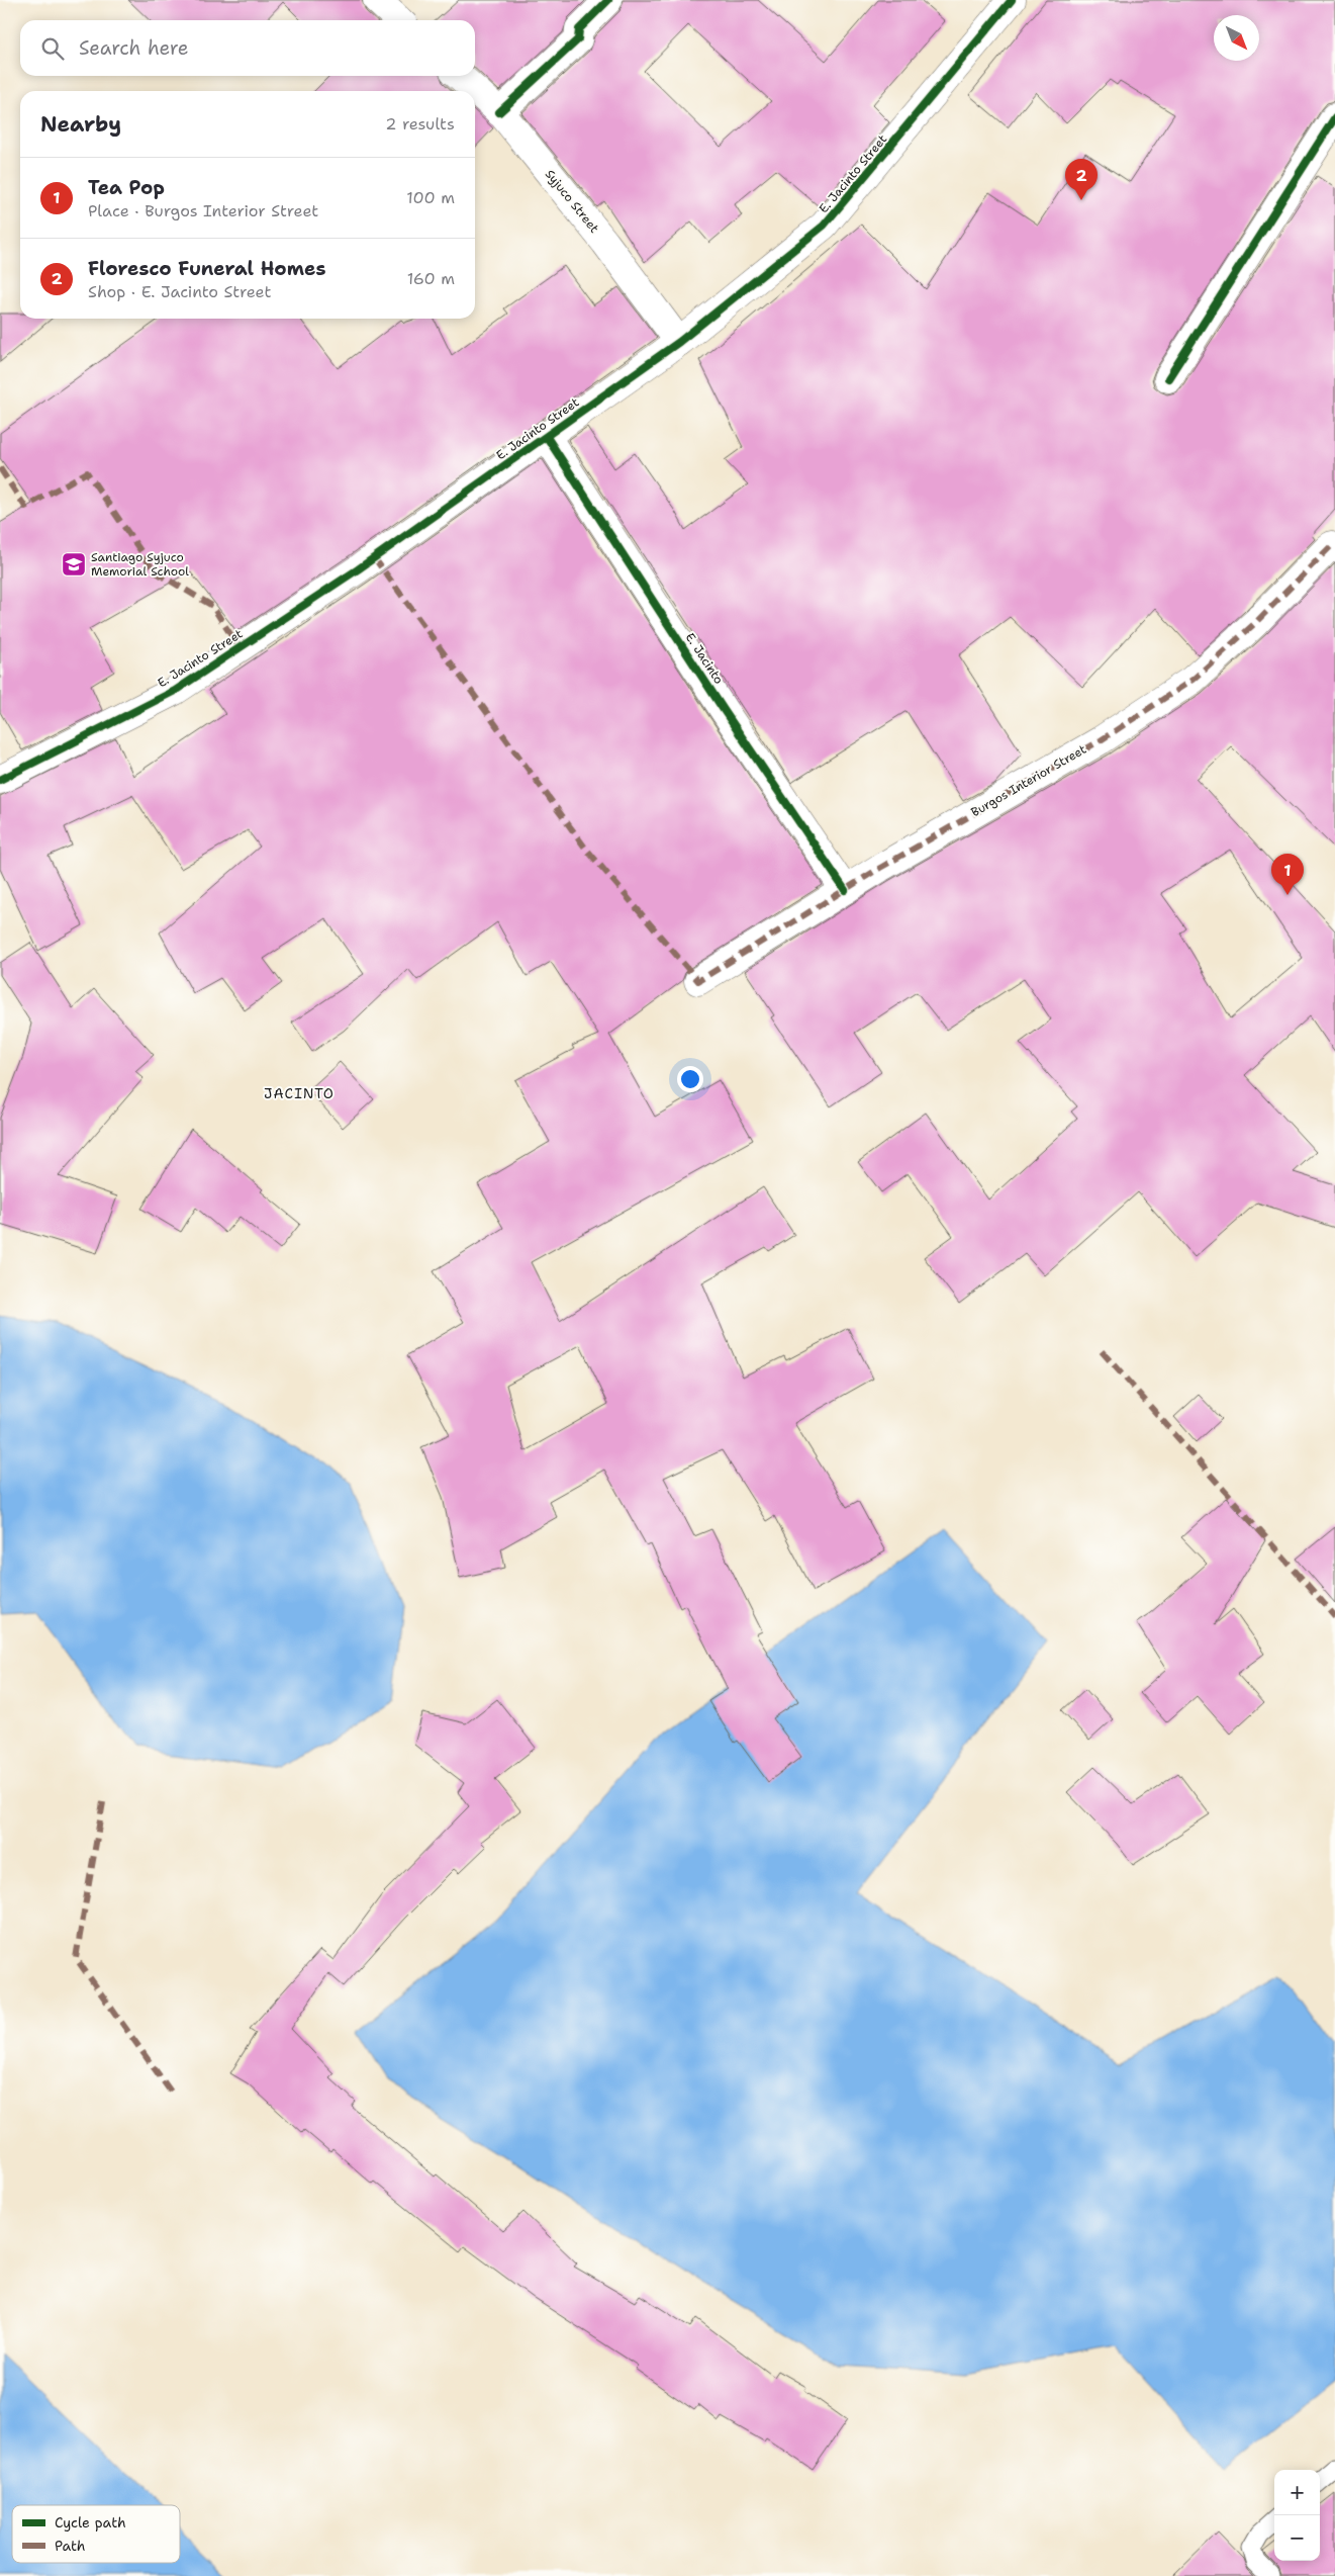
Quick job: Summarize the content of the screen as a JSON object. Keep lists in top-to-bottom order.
{
  "streets": {
    "street": [
      "E. Jacinto Street",
      "Syjuco Street",
      "E. Jacinto",
      "Burgos Interior Street"
    ]
  },
  "crossings": [
    ["E. Jacinto Street", "Syjuco Street"],
    ["E. Jacinto Street", "E. Jacinto"],
    ["E. Jacinto", "Burgos Interior Street"]
  ],
  "districts": ["JACINTO"],
  "places": {
    "school or university": ["Santiago Syjuco Memorial School"]
  },
  "legend": ["Cycle path", "Path"],
  "north": "bottom right",
  "page": {
    "search": "Search here",
    "heading": ["Nearby", "2 results"],
    "list": [
      {
        "mark": "1",
        "name": "Tea Pop",
        "note": "Place · Burgos Interior Street",
        "value": "100 m"
      },
      {
        "mark": "2",
        "name": "Floresco Funeral Homes",
        "note": "Shop · E. Jacinto Street",
        "value": "160 m"
      }
    ],
    "pins": ["2", "1"],
    "map_buttons": ["+", "−"]
  }
}
